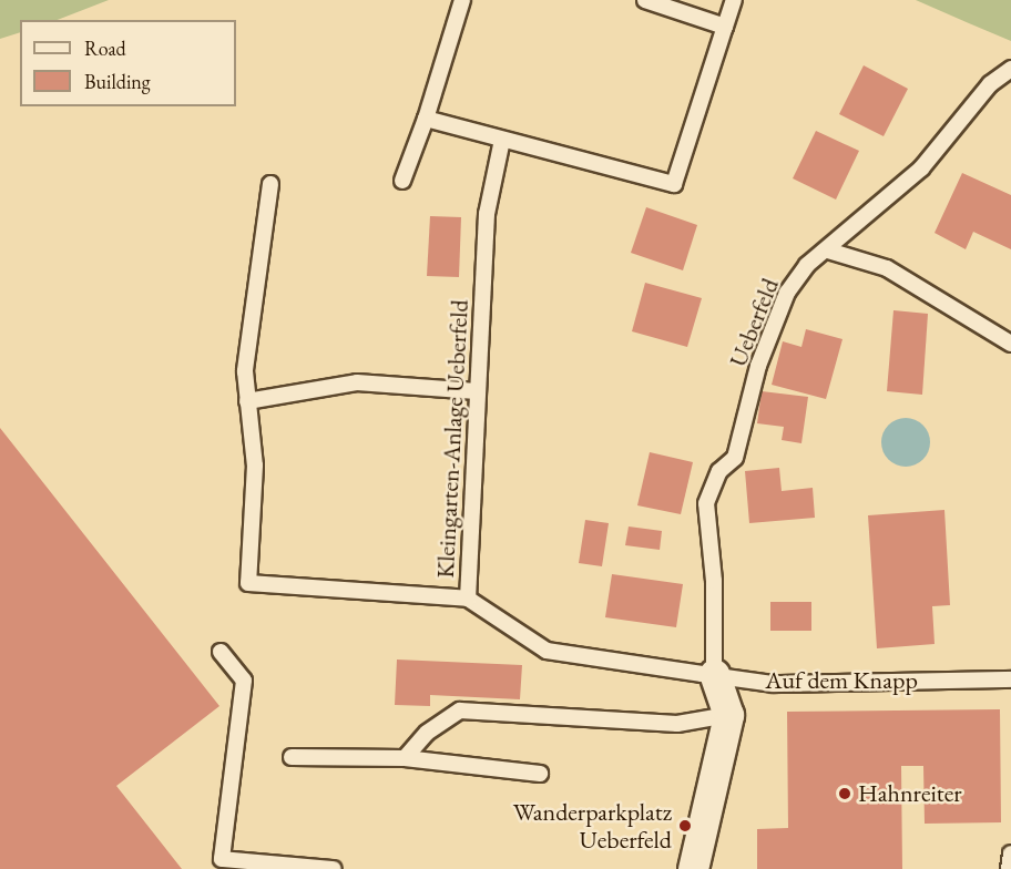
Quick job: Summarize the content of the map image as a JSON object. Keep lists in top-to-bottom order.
{
  "streets": {
    "lane": ["Ueberfeld", "Kleingarten-Anlage Ueberfeld", "Auf dem Knapp"]
  },
  "crossings": [
    ["Ueberfeld", "Kleingarten-Anlage Ueberfeld"],
    ["Ueberfeld", "Auf dem Knapp"],
    ["Kleingarten-Anlage Ueberfeld", "Auf dem Knapp"]
  ],
  "places": ["Hahnreiter", "Wanderparkplatz Ueberfeld"],
  "legend": ["Road", "Building"]
}
